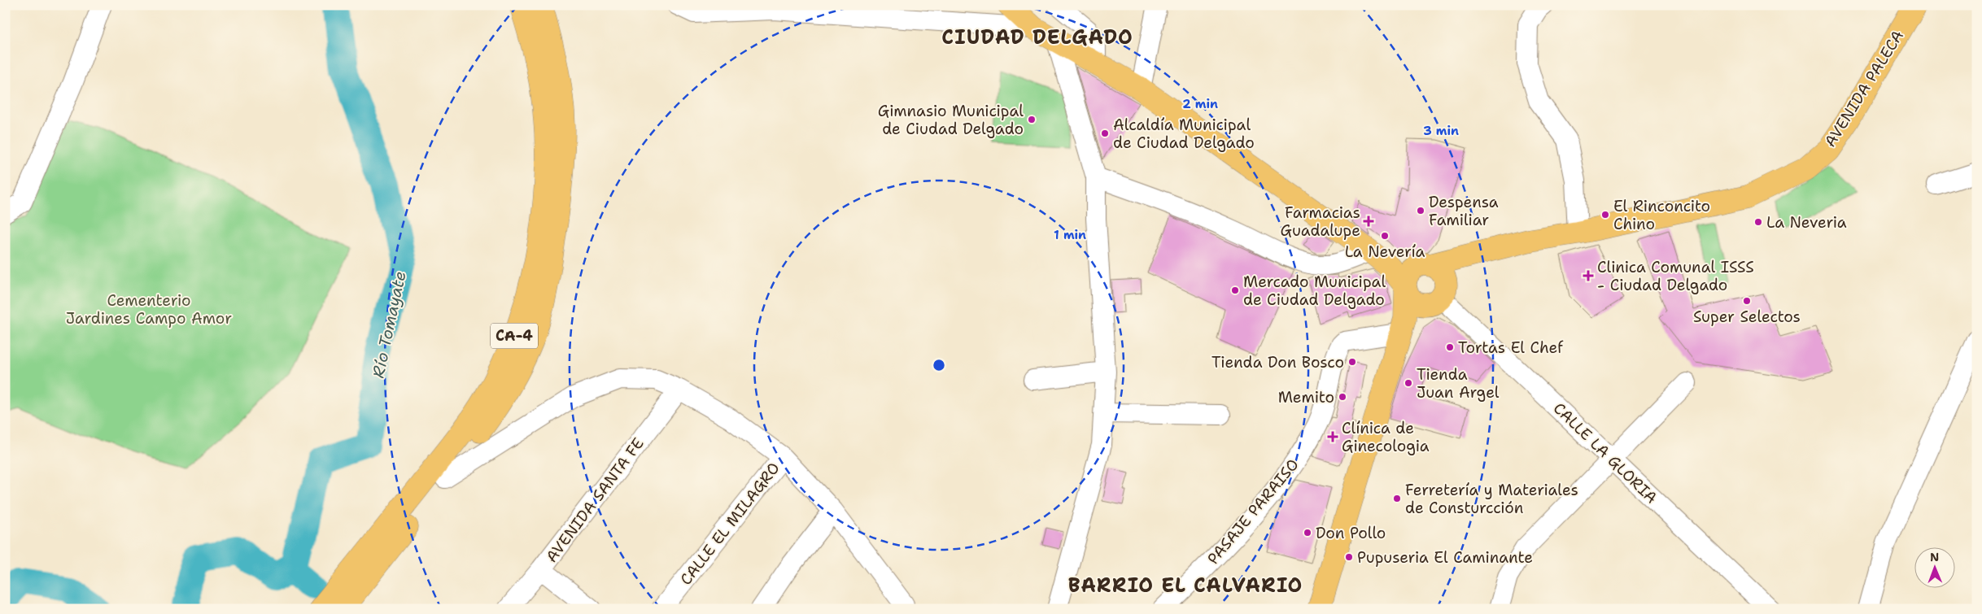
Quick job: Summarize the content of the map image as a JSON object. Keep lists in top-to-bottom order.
{
  "streets": {
    "main road": ["AVENIDA PALECA", "CA-4"],
    "street": [
      "CALLE LA GLORIA",
      "AVENIDA SANTA FE",
      "PASAJE PARAISO",
      "CALLE EL MILAGRO"
    ]
  },
  "crossings": [
    ["AVENIDA PALECA", "CALLE LA GLORIA"],
    ["AVENIDA PALECA", "PASAJE PARAISO"]
  ],
  "districts": ["CIUDAD DELGADO", "BARRIO EL CALVARIO"],
  "water": ["Río Tomayate"],
  "parks": ["Cementerio Jardines Campo Amor"],
  "places": {
    "other": [
      "Gimnasio Municipal de Ciudad Delgado",
      "Alcaldía Municipal de Ciudad Delgado",
      "Despensa Familiar",
      "El Rinconcito Chino",
      "La Neveria",
      "La Nevería",
      "Mercado Municipal de Ciudad Delgado",
      "Super Selectos",
      "Tortas El Chef",
      "Tienda Don Bosco",
      "Tienda Juan Argel",
      "Memito",
      "Ferretería y Materiales de Consturcción",
      "Don Pollo",
      "Pupuseria El Caminante"
    ],
    "health": ["Farmacias Guadalupe", "Clinica Comunal ISSS - Ciudad Delgado", "Clínica de Ginecologia"]
  },
  "north": "top",
  "rings": ["2 min", "3 min", "1 min"]
}
